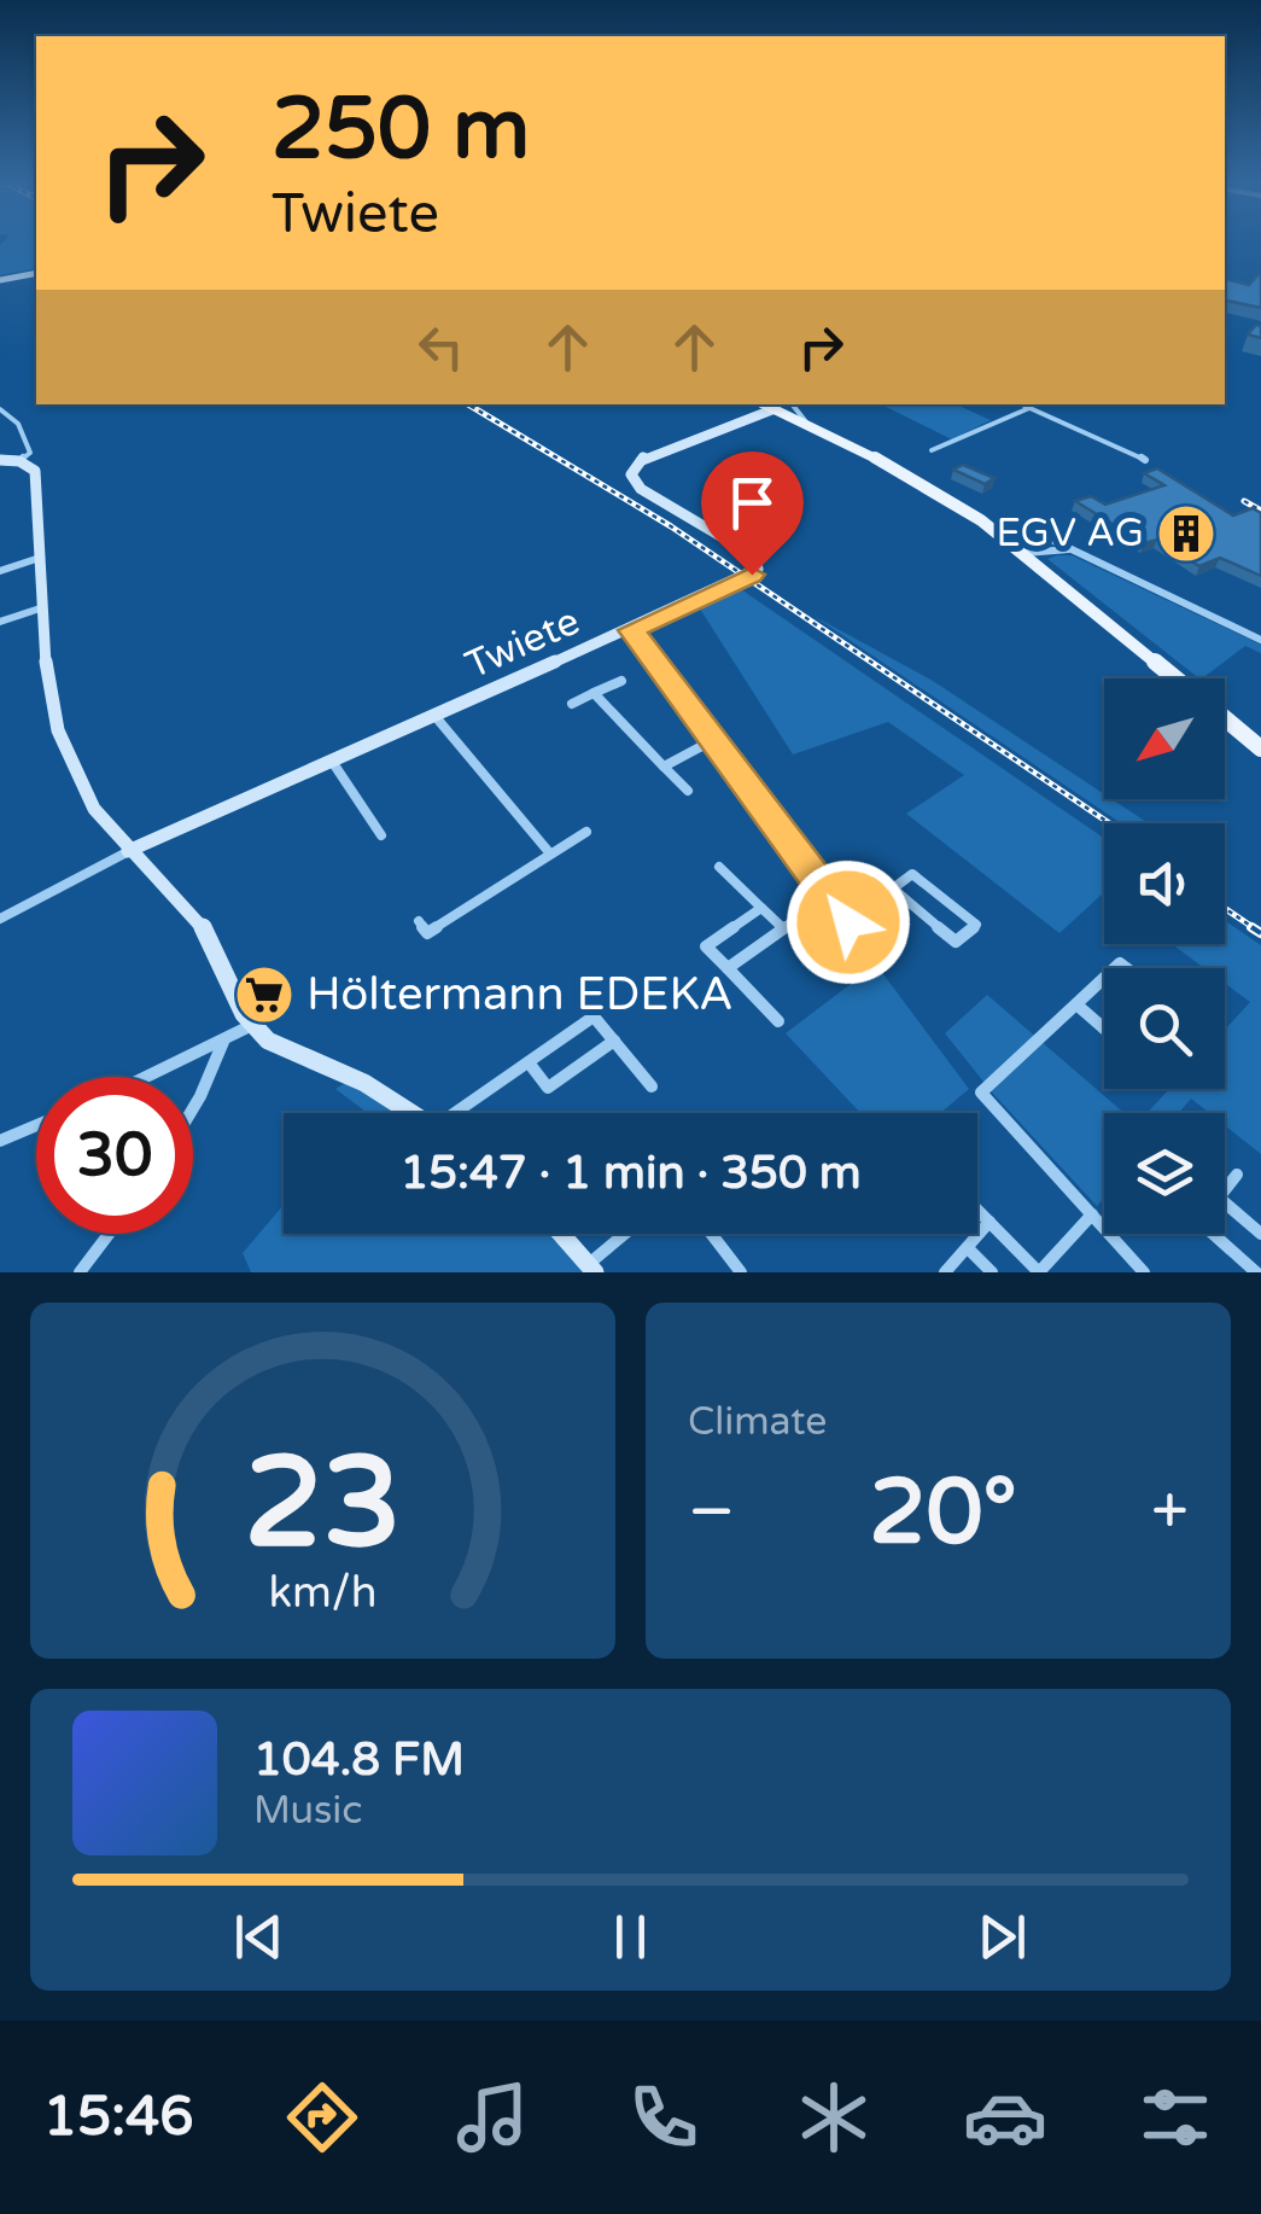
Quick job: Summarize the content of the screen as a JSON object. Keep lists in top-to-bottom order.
{
  "streets": {
    "street": ["Twiete"]
  },
  "places": {
    "building": ["EGV AG"],
    "supermarket": ["Höltermann EDEKA"]
  },
  "north": "bottom left",
  "page": {
    "turn": ["250 m", "Twiete"],
    "limit": "30",
    "trip": "15:47 · 1 min · 350 m",
    "tile": "Climate",
    "heat": ["−", "20°", "+"],
    "song": ["104.8 FM", "Music"],
    "tabs": "15:46",
    "gauge": ["23", "km/h"]
  }
}
